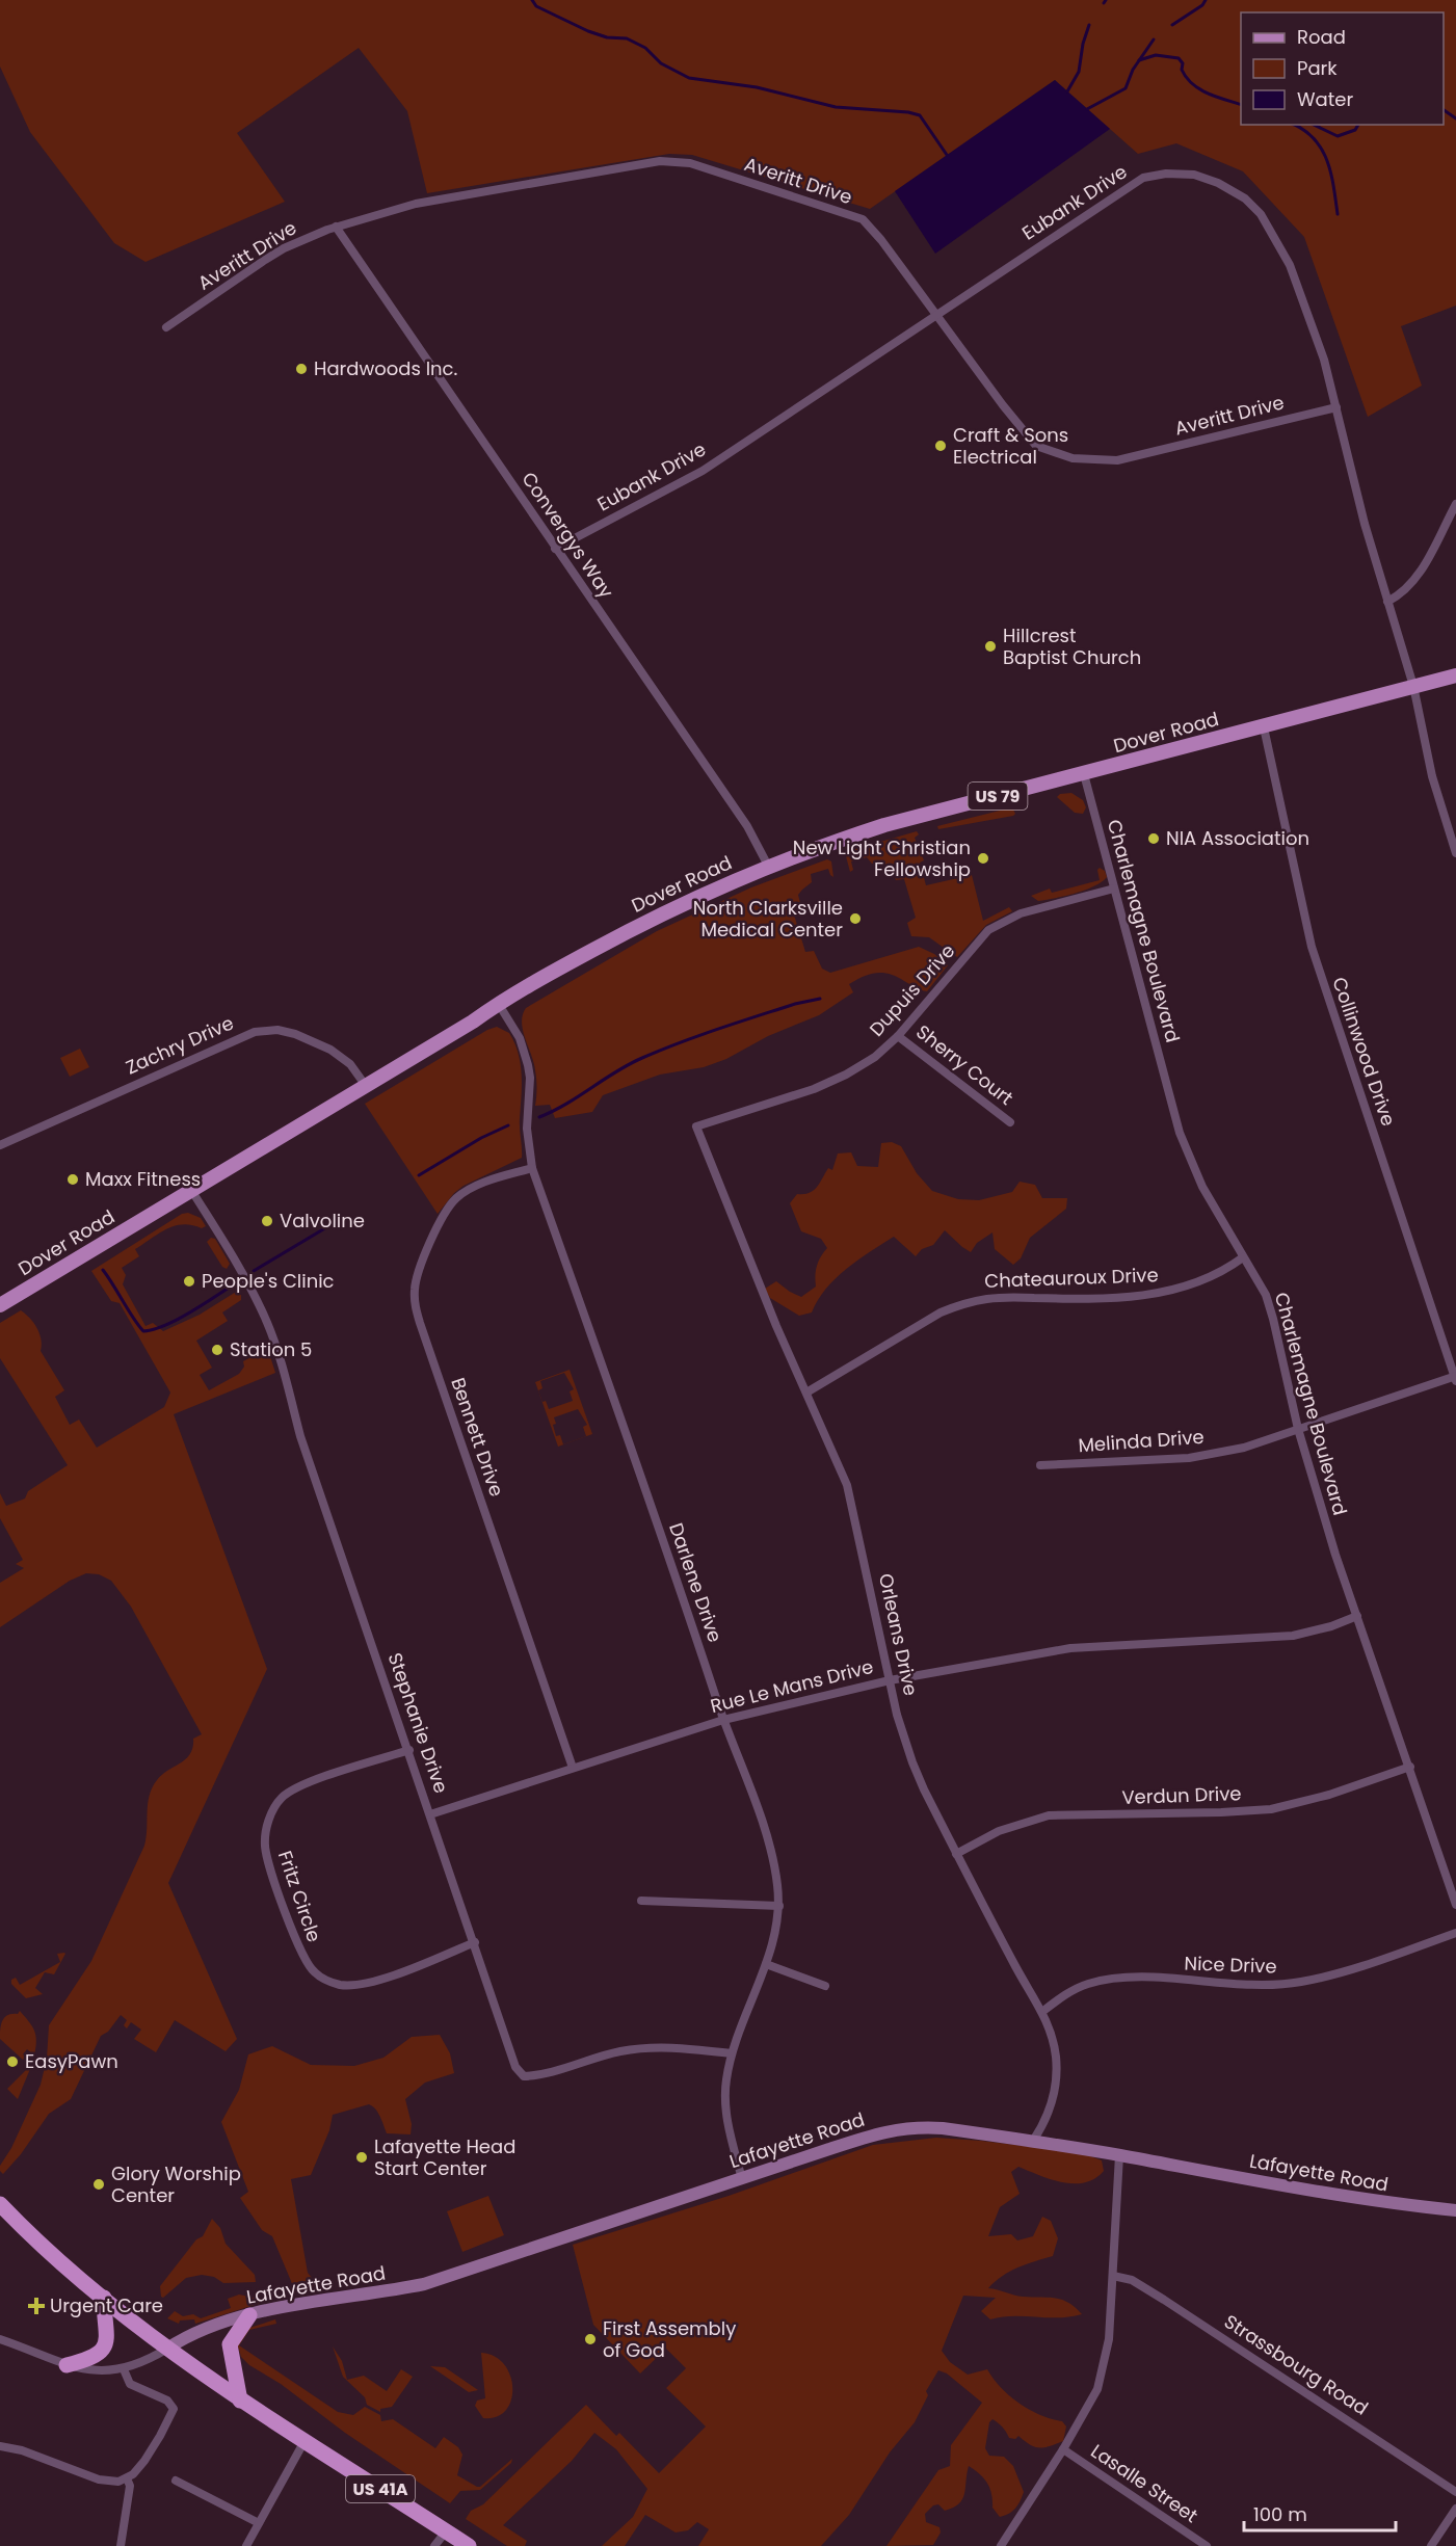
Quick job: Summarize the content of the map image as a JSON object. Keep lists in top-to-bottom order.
{
  "streets": {
    "highway": ["US 41A"],
    "main road": ["Dover Road", "US 79", "Lafayette Road"],
    "street": [
      "Averitt Drive",
      "Eubank Drive",
      "Convergys Way",
      "Charlemagne Boulevard",
      "Dupuis Drive",
      "Zachry Drive",
      "Collinwood Drive",
      "Sherry Court",
      "Chateauroux Drive",
      "Bennett Drive",
      "Melinda Drive",
      "Darlene Drive",
      "Orleans Drive",
      "Rue Le Mans Drive",
      "Stephanie Drive",
      "Verdun Drive",
      "Fritz Circle",
      "Nice Drive",
      "Strassbourg Road",
      "Lasalle Street"
    ]
  },
  "crossings": [
    ["Averitt Drive", "Eubank Drive"],
    ["Averitt Drive", "Convergys Way"],
    ["Eubank Drive", "Convergys Way"],
    ["Eubank Drive", "Dover Road"],
    ["Convergys Way", "Dover Road"],
    ["Dover Road", "Charlemagne Boulevard"],
    ["Dover Road", "Zachry Drive"],
    ["Dover Road", "Collinwood Drive"],
    ["Dover Road", "Darlene Drive"],
    ["Dover Road", "Stephanie Drive"],
    ["Charlemagne Boulevard", "Dupuis Drive"],
    ["Charlemagne Boulevard", "Chateauroux Drive"],
    ["Charlemagne Boulevard", "Melinda Drive"],
    ["Charlemagne Boulevard", "Rue Le Mans Drive"],
    ["Charlemagne Boulevard", "Verdun Drive"],
    ["Dupuis Drive", "Sherry Court"],
    ["Dupuis Drive", "Orleans Drive"],
    ["Collinwood Drive", "Melinda Drive"],
    ["Chateauroux Drive", "Orleans Drive"],
    ["Bennett Drive", "Darlene Drive"],
    ["Bennett Drive", "Rue Le Mans Drive"],
    ["Darlene Drive", "Rue Le Mans Drive"],
    ["Darlene Drive", "Stephanie Drive"],
    ["Darlene Drive", "Lafayette Road"],
    ["Orleans Drive", "Rue Le Mans Drive"],
    ["Orleans Drive", "Verdun Drive"],
    ["Orleans Drive", "Nice Drive"],
    ["Orleans Drive", "Lafayette Road"],
    ["Rue Le Mans Drive", "Stephanie Drive"],
    ["Stephanie Drive", "Fritz Circle"],
    ["Lafayette Road", "US 41A"]
  ],
  "places": {
    "other": [
      "Hardwoods Inc.",
      "Craft & Sons Electrical",
      "Hillcrest Baptist Church",
      "NIA Association",
      "New Light Christian Fellowship",
      "North Clarksville Medical Center",
      "Maxx Fitness",
      "Valvoline",
      "People's Clinic",
      "Station 5",
      "EasyPawn",
      "Lafayette Head Start Center",
      "Glory Worship Center",
      "First Assembly of God"
    ],
    "health": ["Urgent Care"]
  },
  "legend": ["Road", "Park", "Water"],
  "scale_bar": "100 m"
}
